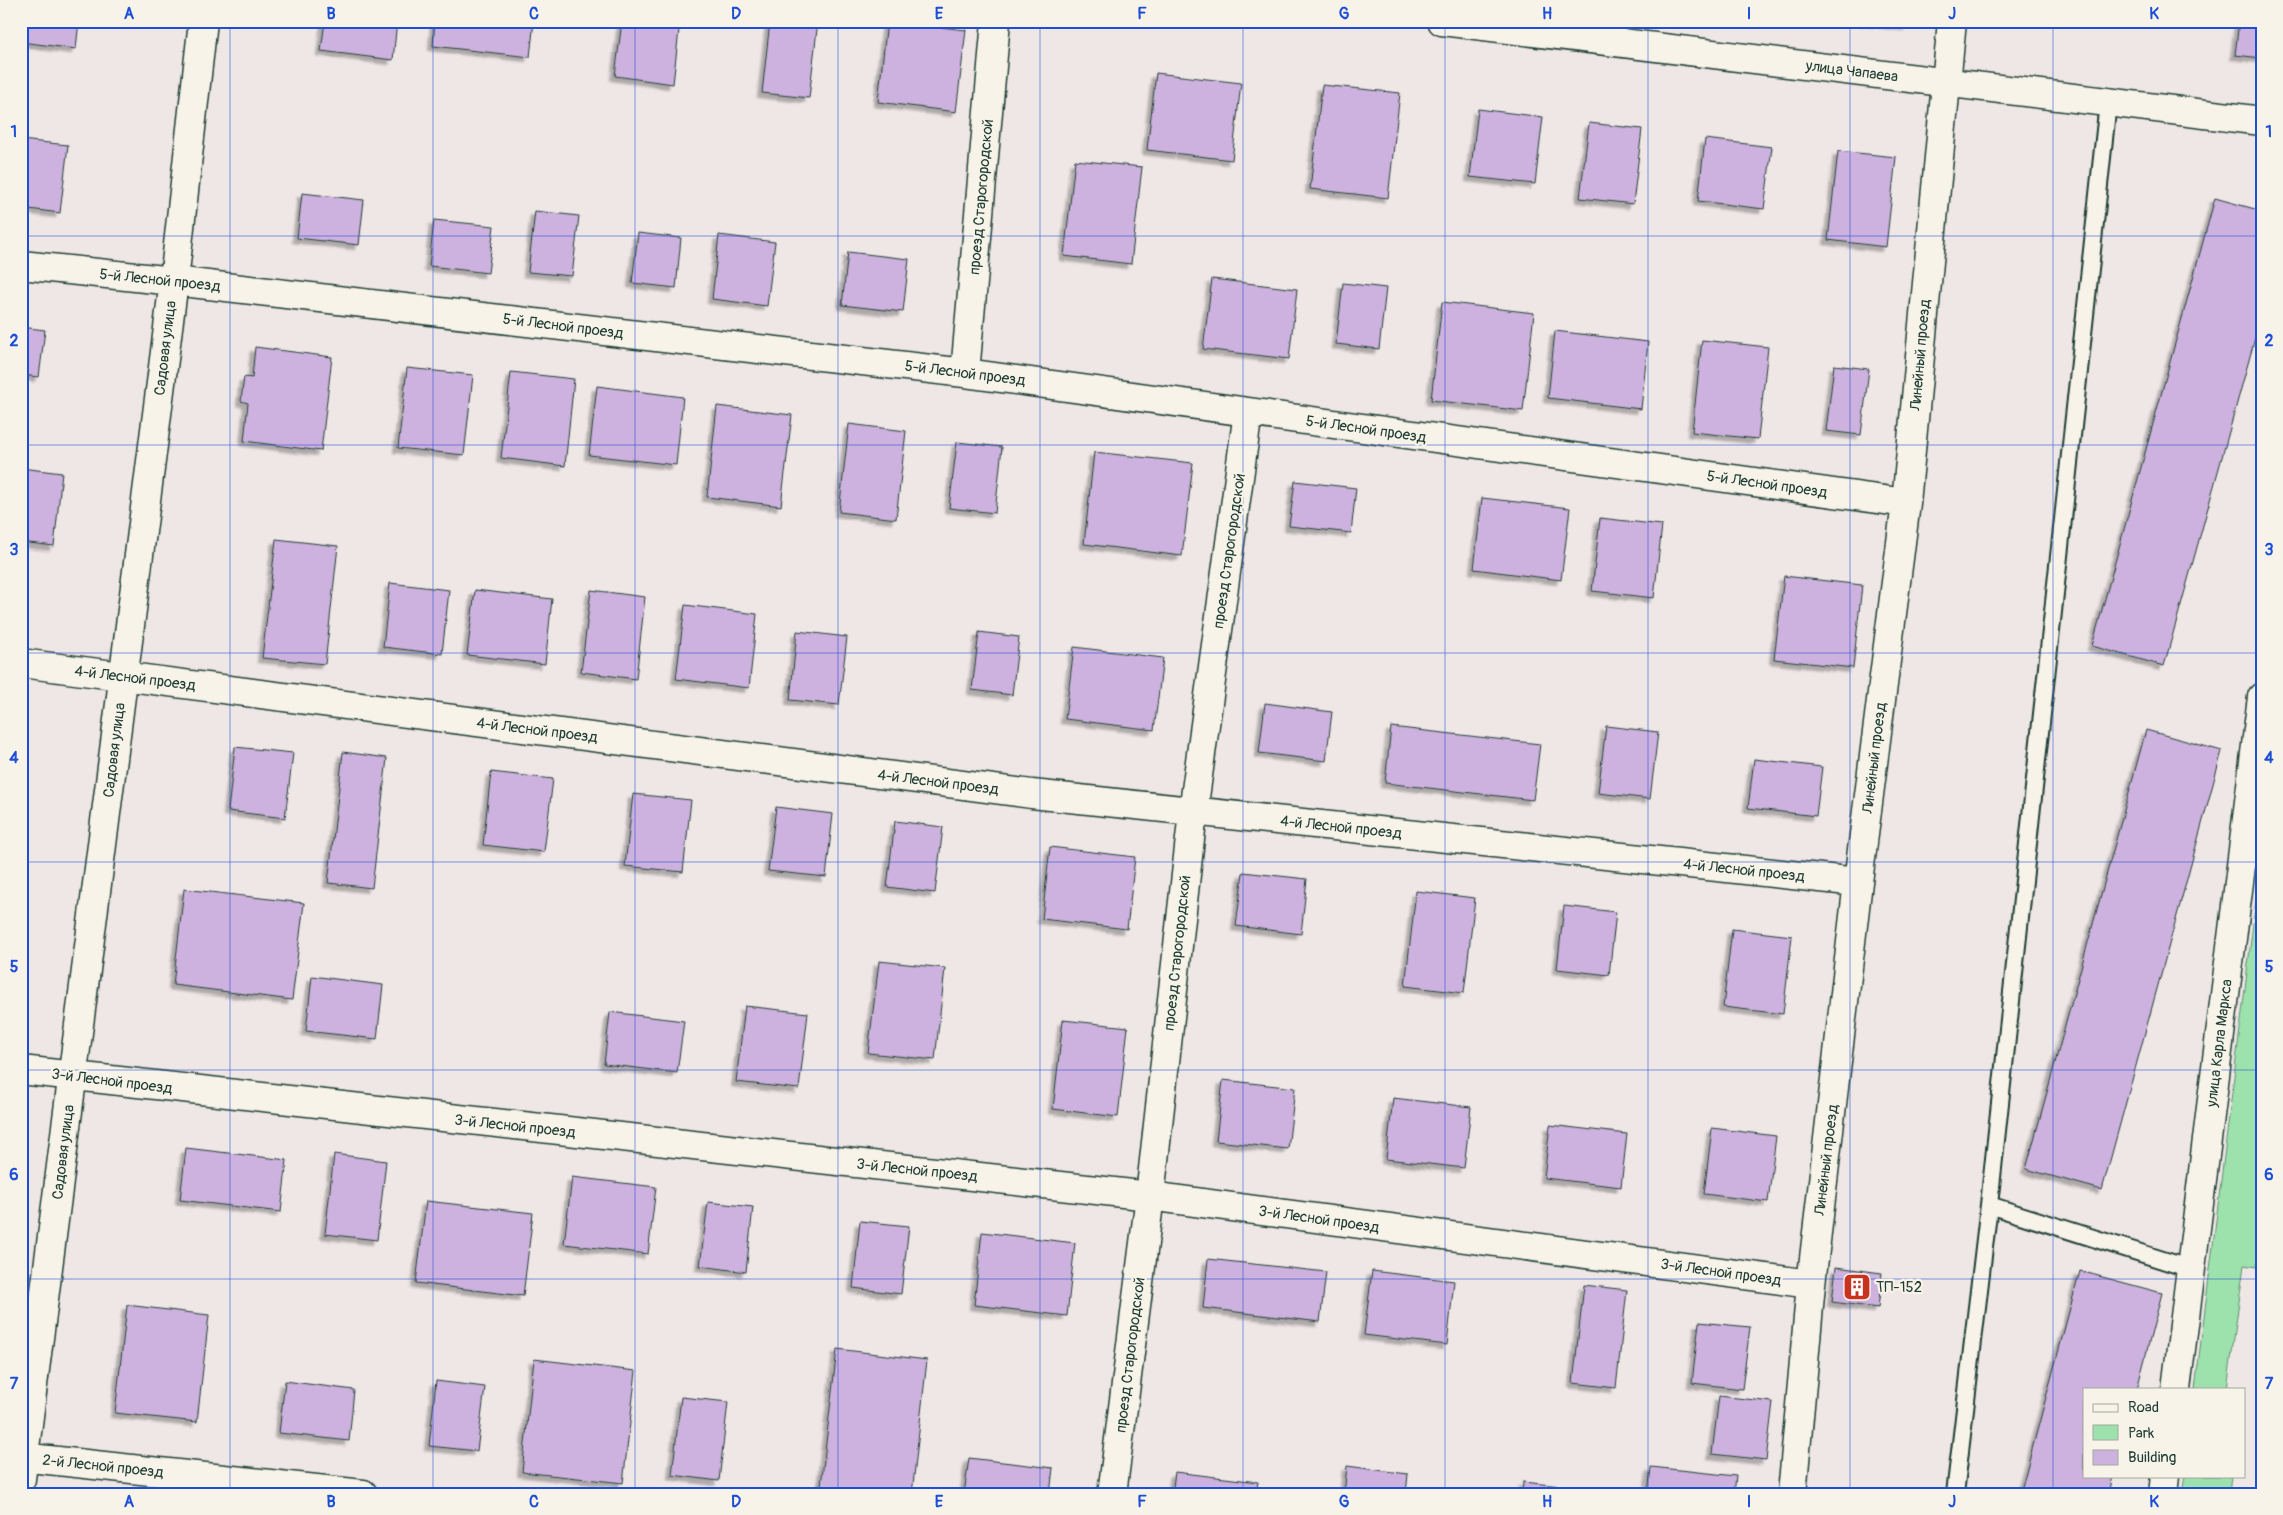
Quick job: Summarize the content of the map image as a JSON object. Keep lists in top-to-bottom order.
{
  "streets": {
    "street": [
      "улица Чапаева",
      "проезд Старогородской",
      "5-й Лесной проезд",
      "Садовая улица",
      "Линейный проезд",
      "4-й Лесной проезд",
      "улица Карла Маркса",
      "3-й Лесной проезд",
      "2-й Лесной проезд"
    ]
  },
  "crossings": [
    ["улица Чапаева", "Линейный проезд"],
    ["проезд Старогородской", "5-й Лесной проезд"],
    ["проезд Старогородской", "4-й Лесной проезд"],
    ["проезд Старогородской", "3-й Лесной проезд"],
    ["5-й Лесной проезд", "Садовая улица"],
    ["5-й Лесной проезд", "Линейный проезд"],
    ["Садовая улица", "4-й Лесной проезд"],
    ["Садовая улица", "3-й Лесной проезд"],
    ["Садовая улица", "2-й Лесной проезд"],
    ["Линейный проезд", "4-й Лесной проезд"],
    ["Линейный проезд", "3-й Лесной проезд"]
  ],
  "places": {
    "building": ["ТП-152"]
  },
  "legend": ["Road", "Park", "Building"],
  "grid": {
    "columns": [
      "A",
      "B",
      "C",
      "D",
      "E",
      "F",
      "G",
      "H",
      "I",
      "J",
      "K"
    ],
    "rows": [
      "1",
      "2",
      "3",
      "4",
      "5",
      "6",
      "7"
    ]
  }
}
